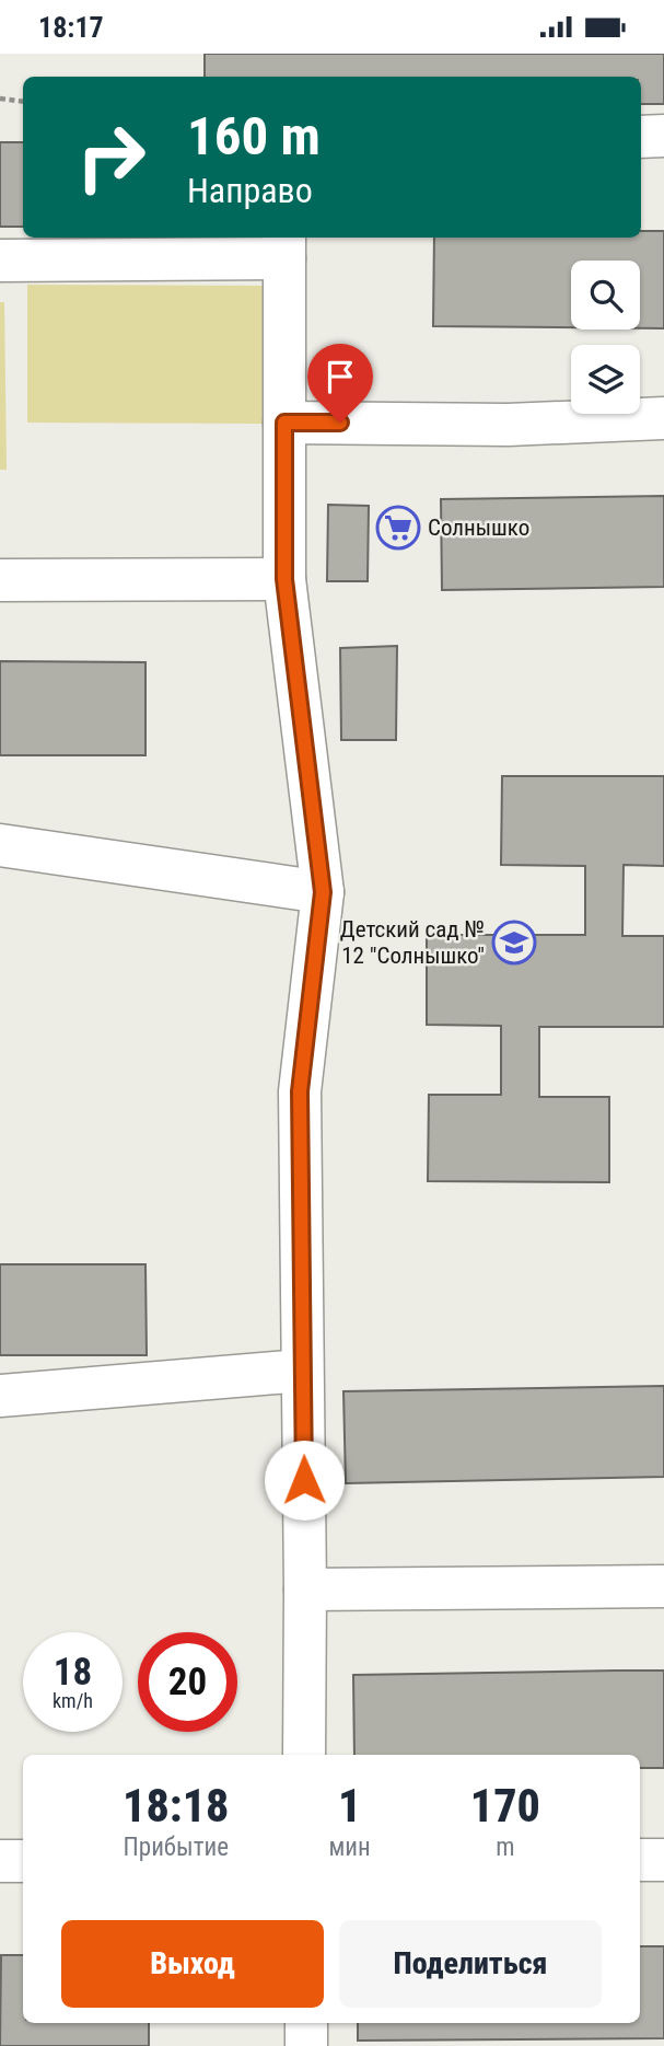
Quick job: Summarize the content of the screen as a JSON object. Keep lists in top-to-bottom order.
{
  "places": {
    "supermarket": ["Солнышко"],
    "school or university": ["Детский сад № 12 \"Солнышко\""]
  },
  "page": {
    "status": "18:17",
    "turn": ["160 m", "Направо"],
    "speed": "18 km/h",
    "limit": "20",
    "eta": [
      "18:18",
      "Прибытие",
      "1",
      "мин",
      "170",
      "m"
    ],
    "buttons": ["Выход", "Поделиться"]
  }
}
